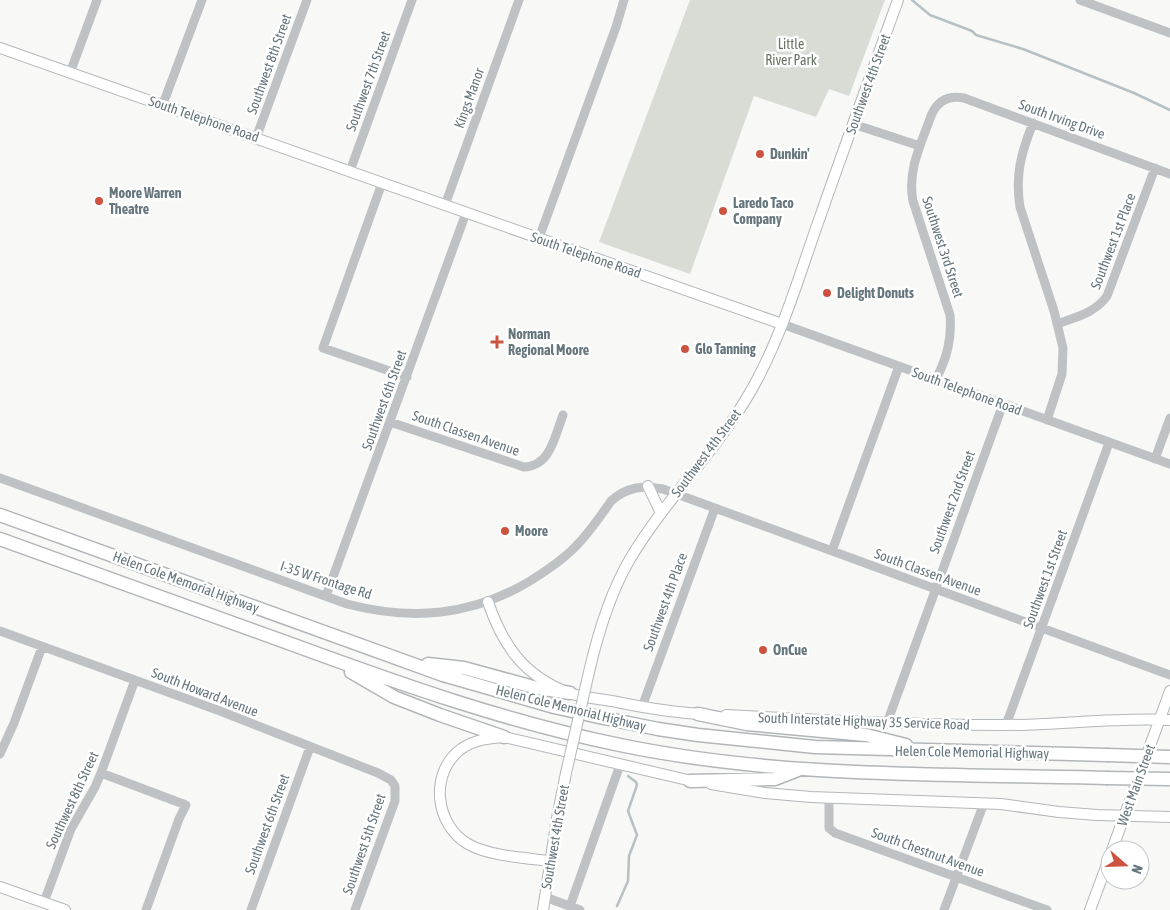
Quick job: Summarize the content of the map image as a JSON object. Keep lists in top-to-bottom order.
{
  "streets": {
    "highway": ["Helen Cole Memorial Highway"],
    "main road": [
      "Southwest 4th Street",
      "South Telephone Road",
      "South Interstate Highway 35 Service Road",
      "West Main Street"
    ],
    "street": [
      "Southwest 8th Street",
      "Southwest 7th Street",
      "Kings Manor",
      "South Irving Drive",
      "Southwest 1st Place",
      "Southwest 3rd Street",
      "Southwest 6th Street",
      "South Classen Avenue",
      "Southwest 2nd Street",
      "Southwest 1st Street",
      "I-35 W Frontage Rd",
      "Southwest 4th Place",
      "South Howard Avenue",
      "Southwest 5th Street",
      "South Chestnut Avenue"
    ]
  },
  "crossings": [
    ["Southwest 8th Street", "South Telephone Road"],
    ["Southwest 8th Street", "South Howard Avenue"],
    ["Southwest 7th Street", "South Telephone Road"],
    ["Southwest 4th Street", "South Telephone Road"],
    ["Southwest 4th Street", "South Classen Avenue"],
    ["Southwest 4th Street", "I-35 W Frontage Rd"],
    ["Kings Manor", "South Telephone Road"],
    ["South Telephone Road", "Southwest 3rd Street"],
    ["South Telephone Road", "Southwest 6th Street"],
    ["South Telephone Road", "Southwest 2nd Street"],
    ["South Telephone Road", "Southwest 1st Street"],
    ["South Irving Drive", "Southwest 1st Place"],
    ["South Irving Drive", "Southwest 3rd Street"],
    ["Southwest 6th Street", "South Classen Avenue"],
    ["Southwest 6th Street", "I-35 W Frontage Rd"],
    ["Southwest 6th Street", "South Howard Avenue"],
    ["South Classen Avenue", "Southwest 2nd Street"],
    ["South Classen Avenue", "Southwest 1st Street"],
    ["South Classen Avenue", "I-35 W Frontage Rd"],
    ["South Classen Avenue", "Southwest 4th Place"],
    ["Southwest 2nd Street", "South Interstate Highway 35 Service Road"],
    ["Southwest 1st Street", "South Interstate Highway 35 Service Road"],
    ["I-35 W Frontage Rd", "South Interstate Highway 35 Service Road"],
    ["Southwest 4th Place", "South Interstate Highway 35 Service Road"],
    ["South Howard Avenue", "Southwest 5th Street"],
    ["South Interstate Highway 35 Service Road", "West Main Street"]
  ],
  "parks": ["Little River Park"],
  "places": {
    "other": [
      "Dunkin'",
      "Moore Warren Theatre",
      "Laredo Taco Company",
      "Delight Donuts",
      "Glo Tanning",
      "Moore",
      "OnCue"
    ],
    "health": ["Norman Regional Moore"]
  },
  "north": "right"
}
